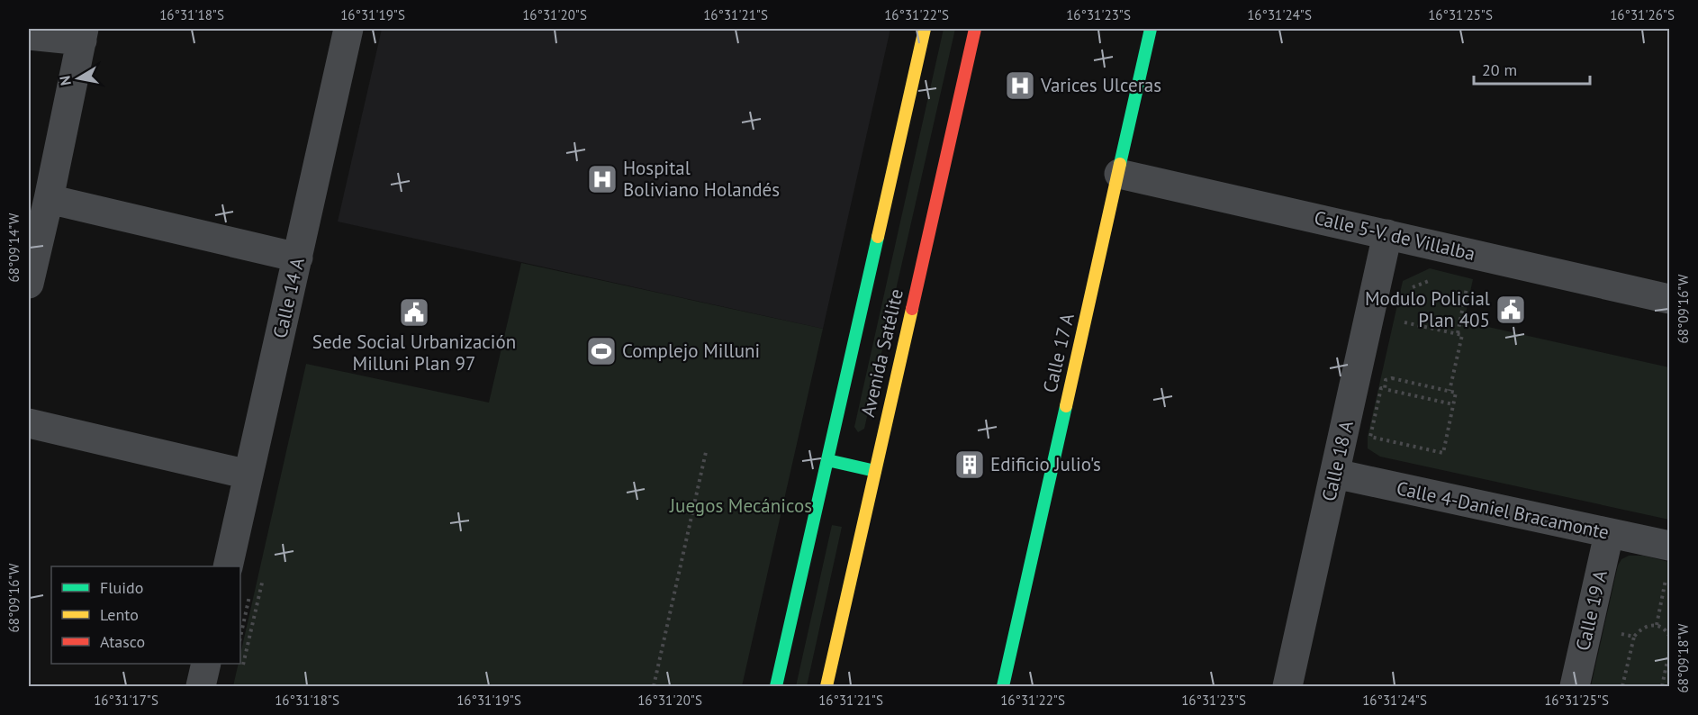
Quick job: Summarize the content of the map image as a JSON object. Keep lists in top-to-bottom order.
{
  "streets": {
    "main road": ["Avenida Satélite", "Calle 17 A"],
    "street": [
      "Calle 5-V. de Villalba",
      "Calle 14 A",
      "Calle 18 A",
      "Calle 4-Daniel Bracamonte",
      "Calle 19 A"
    ]
  },
  "crossings": [
    ["Calle 5-V. de Villalba", "Calle 17 A"],
    ["Calle 5-V. de Villalba", "Calle 18 A"],
    ["Calle 18 A", "Calle 4-Daniel Bracamonte"],
    ["Calle 4-Daniel Bracamonte", "Calle 19 A"]
  ],
  "parks": ["Juegos Mecánicos"],
  "places": {
    "hospital": ["Varices Ulceras", "Hospital Boliviano Holandés"],
    "public building": ["Modulo Policial Plan 405", "Sede Social Urbanización Milluni Plan 97"],
    "sports": ["Complejo Milluni"],
    "building": ["Edificio Julio's"]
  },
  "legend": ["Fluido", "Lento", "Atasco"],
  "scale_bar": "20 m",
  "north": "left",
  "coordinates": [
    "16°31'18\"S",
    "16°31'19\"S",
    "16°31'20\"S",
    "16°31'21\"S",
    "16°31'22\"S",
    "16°31'23\"S",
    "16°31'24\"S",
    "16°31'25\"S",
    "16°31'26\"S",
    "68°09'14\"W",
    "68°09'16\"W",
    "68°09'18\"W",
    "16°31'17\"S"
  ]
}
